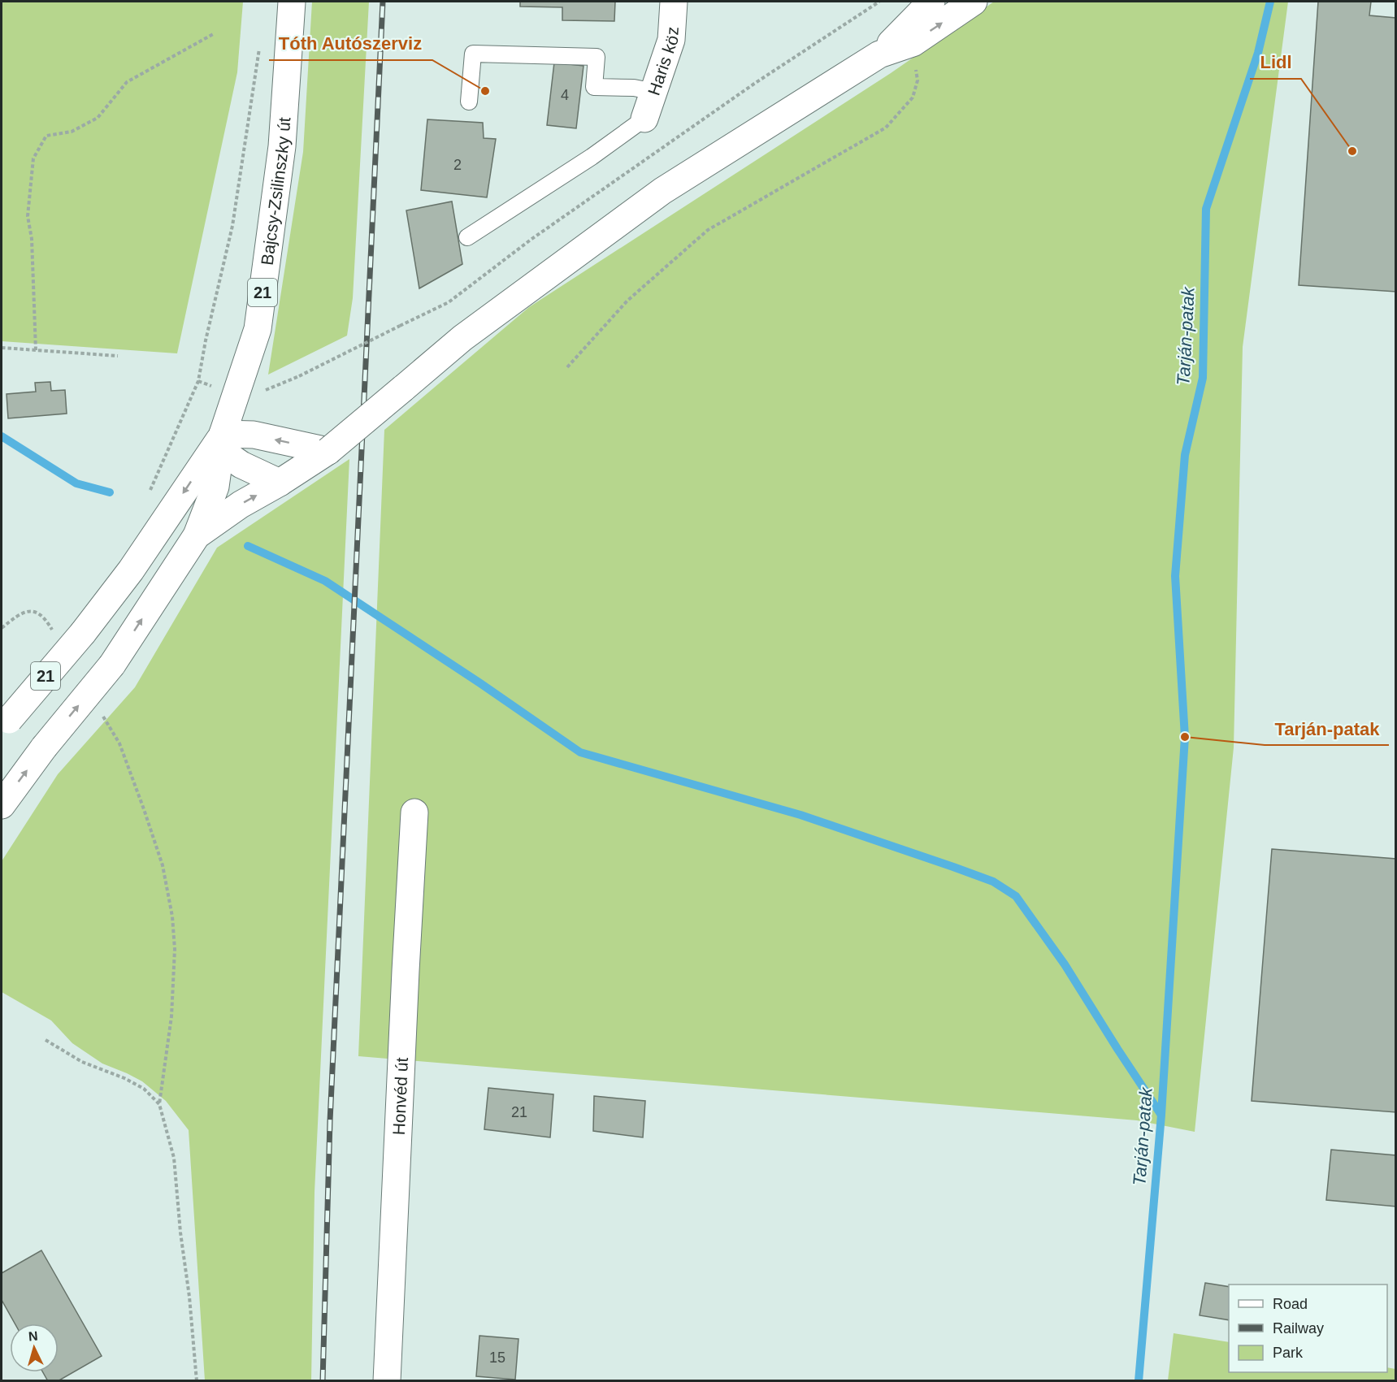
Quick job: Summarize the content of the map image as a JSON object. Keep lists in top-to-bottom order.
{
  "streets": {
    "main road": [
      "Haris köz",
      "Bajcsy-Zsilinszky út",
      "21",
      "Honvéd út"
    ]
  },
  "crossings": [
    ["Bajcsy-Zsilinszky út", "21"]
  ],
  "water": ["Tarján-patak"],
  "places": ["Tóth Autószerviz", "Lidl", "Tarján-patak"],
  "house_numbers": [
    "4",
    "2",
    "21",
    "15"
  ],
  "legend": ["Road", "Railway", "Park"],
  "north": "top"
}
